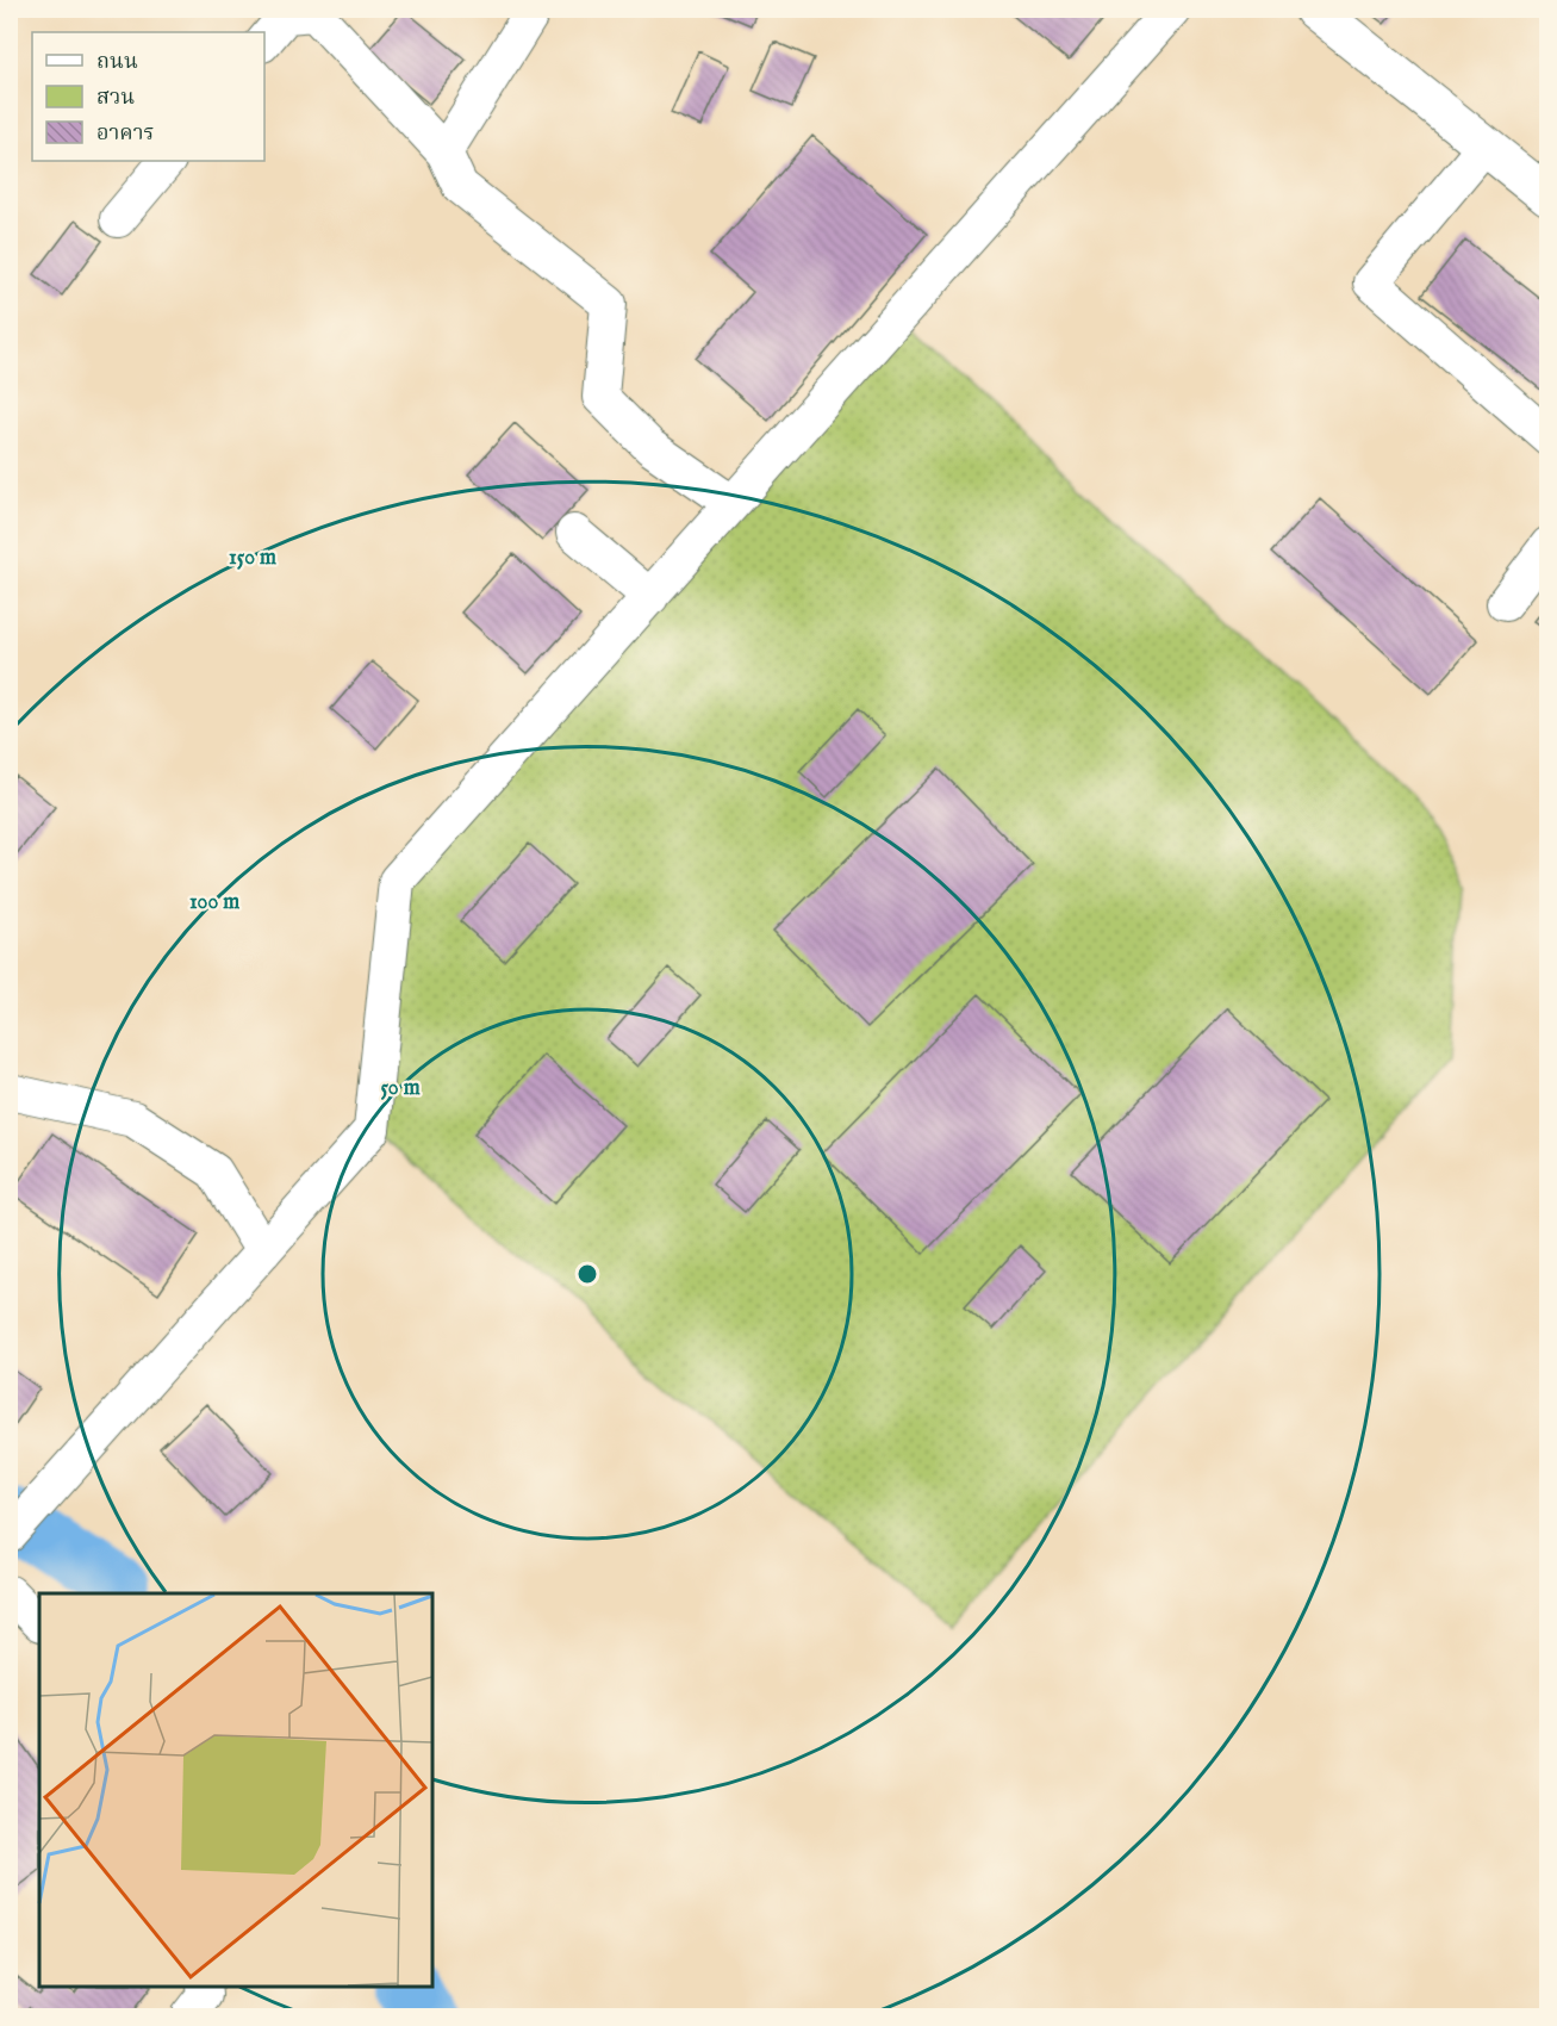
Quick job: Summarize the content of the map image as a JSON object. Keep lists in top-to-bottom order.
{
  "legend": ["ถนน", "สวน", "อาคาร"],
  "rings": ["150 m", "100 m", "50 m"]
}
